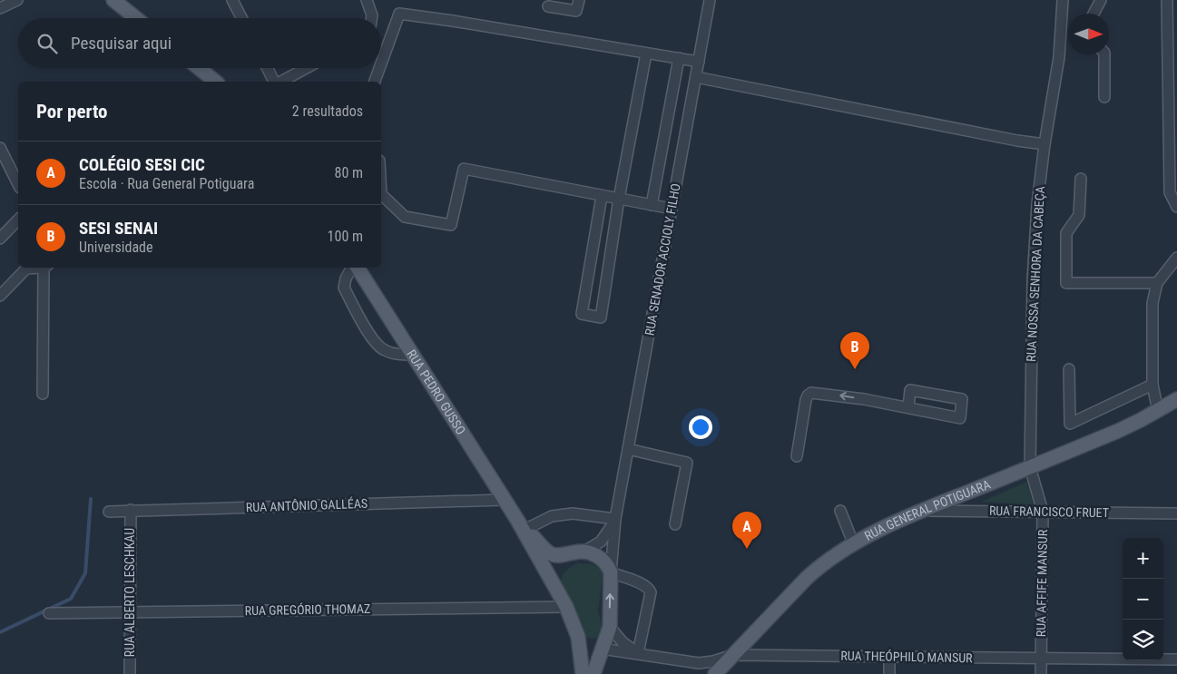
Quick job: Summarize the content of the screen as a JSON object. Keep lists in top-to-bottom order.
{
  "streets": {
    "main road": ["RUA PEDRO GUSSO", "RUA GENERAL POTIGUARA"],
    "street": [
      "RUA SENADOR ACCIOLY FILHO",
      "RUA NOSSA SENHORA DA CABEÇA",
      "RUA ANTÔNIO GALLÉAS",
      "RUA FRANCISCO FRUET",
      "RUA AFFIFE MANSUR",
      "RUA ALBERTO LESCHKAU",
      "RUA GREGÓRIO THOMAZ",
      "RUA THEÓPHILO MANSUR"
    ]
  },
  "crossings": [
    ["RUA SENADOR ACCIOLY FILHO", "RUA PEDRO GUSSO"],
    ["RUA NOSSA SENHORA DA CABEÇA", "RUA GENERAL POTIGUARA"],
    ["RUA NOSSA SENHORA DA CABEÇA", "RUA AFFIFE MANSUR"],
    ["RUA PEDRO GUSSO", "RUA ANTÔNIO GALLÉAS"],
    ["RUA PEDRO GUSSO", "RUA GREGÓRIO THOMAZ"],
    ["RUA ANTÔNIO GALLÉAS", "RUA ALBERTO LESCHKAU"],
    ["RUA GENERAL POTIGUARA", "RUA FRANCISCO FRUET"],
    ["RUA GENERAL POTIGUARA", "RUA AFFIFE MANSUR"],
    ["RUA GENERAL POTIGUARA", "RUA THEÓPHILO MANSUR"],
    ["RUA FRANCISCO FRUET", "RUA AFFIFE MANSUR"],
    ["RUA AFFIFE MANSUR", "RUA THEÓPHILO MANSUR"],
    ["RUA ALBERTO LESCHKAU", "RUA GREGÓRIO THOMAZ"]
  ],
  "north": "right",
  "page": {
    "search": "Pesquisar aqui",
    "heading": ["Por perto", "2 resultados"],
    "list": [
      {
        "mark": "A",
        "name": "COLÉGIO SESI CIC",
        "note": "Escola · Rua General Potiguara",
        "value": "80 m"
      },
      {
        "mark": "B",
        "name": "SESI SENAI",
        "note": "Universidade",
        "value": "100 m"
      }
    ],
    "pins": ["B", "A"],
    "map_buttons": ["+", "−"]
  }
}
